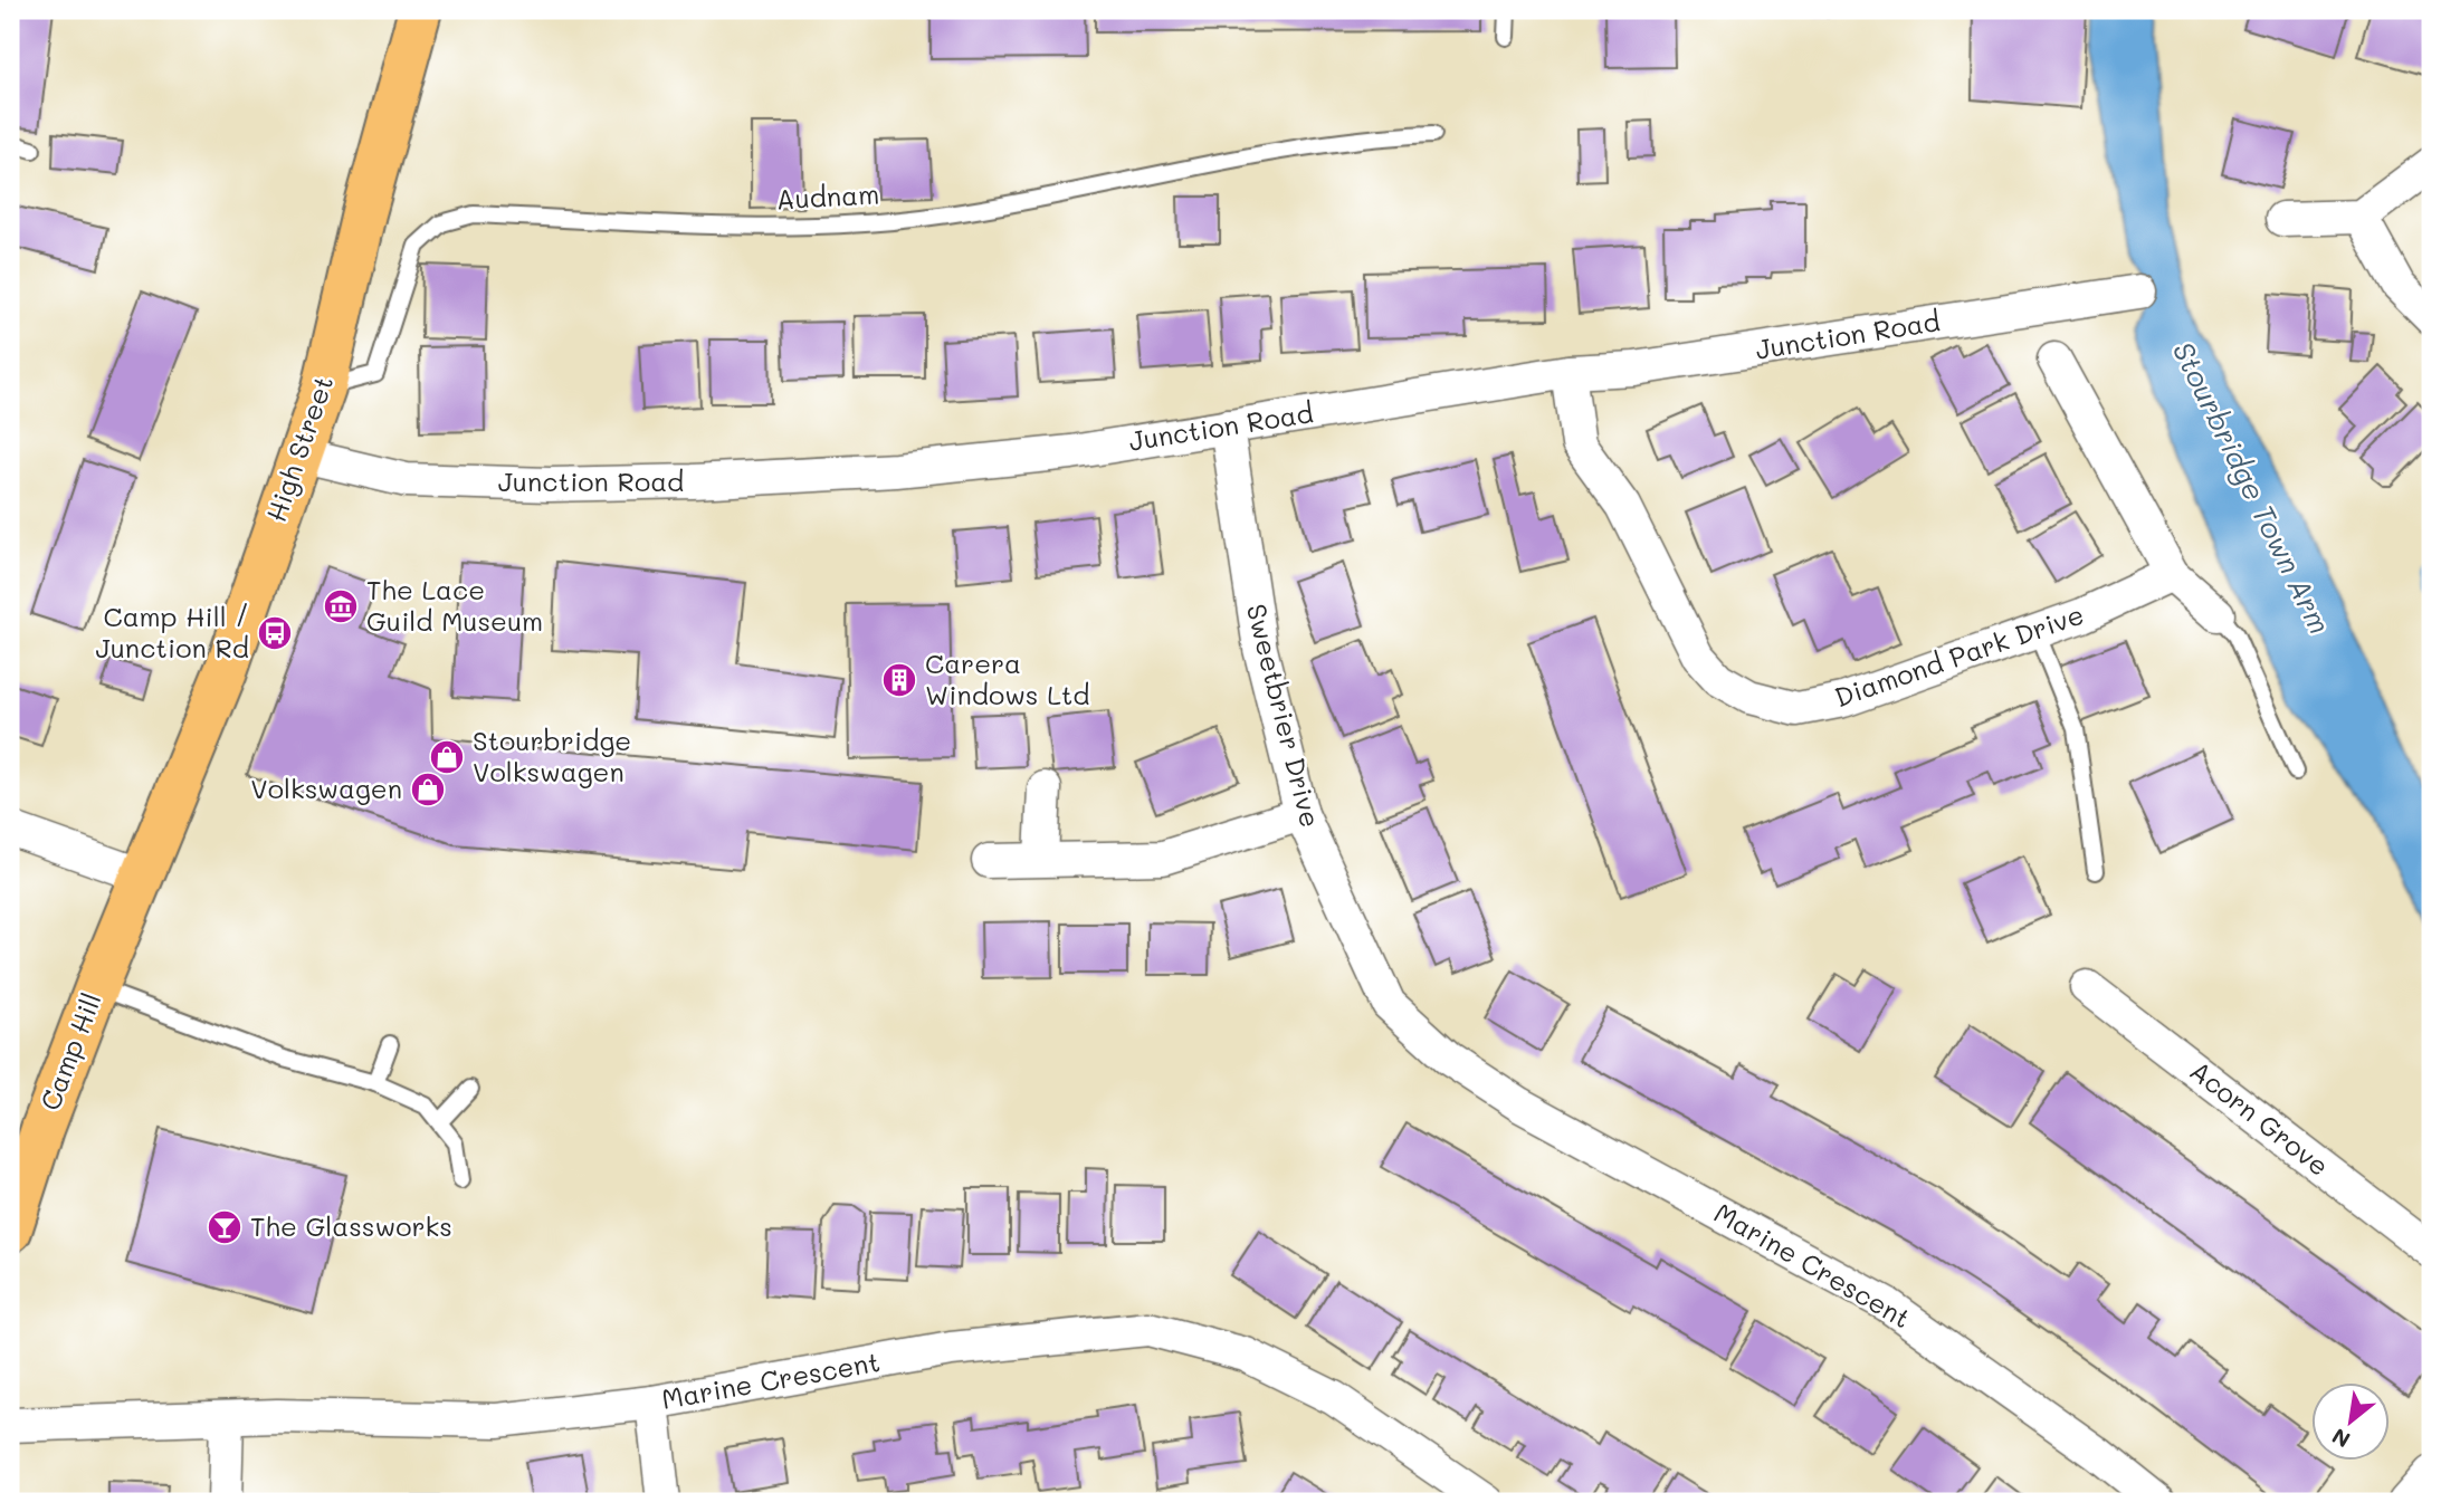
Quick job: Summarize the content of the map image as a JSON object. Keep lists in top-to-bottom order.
{
  "streets": {
    "highway": ["High Street", "Camp Hill"],
    "street": [
      "Junction Road",
      "Diamond Park Drive",
      "Sweetbrier Drive",
      "Acorn Grove",
      "Marine Crescent"
    ],
    "lane": ["Audnam"]
  },
  "crossings": [
    ["Audnam", "High Street"],
    ["Junction Road", "High Street"],
    ["Junction Road", "Diamond Park Drive"],
    ["Junction Road", "Sweetbrier Drive"],
    ["High Street", "Camp Hill"],
    ["Sweetbrier Drive", "Marine Crescent"]
  ],
  "water": ["Stourbridge Town Arm"],
  "places": {
    "museum": ["The Lace Guild Museum"],
    "bus stop": ["Camp Hill / Junction Rd"],
    "building": ["Carera Windows Ltd"],
    "shop": ["Stourbridge Volkswagen", "Volkswagen"],
    "bar": ["The Glassworks"]
  },
  "north": "bottom left"
}
